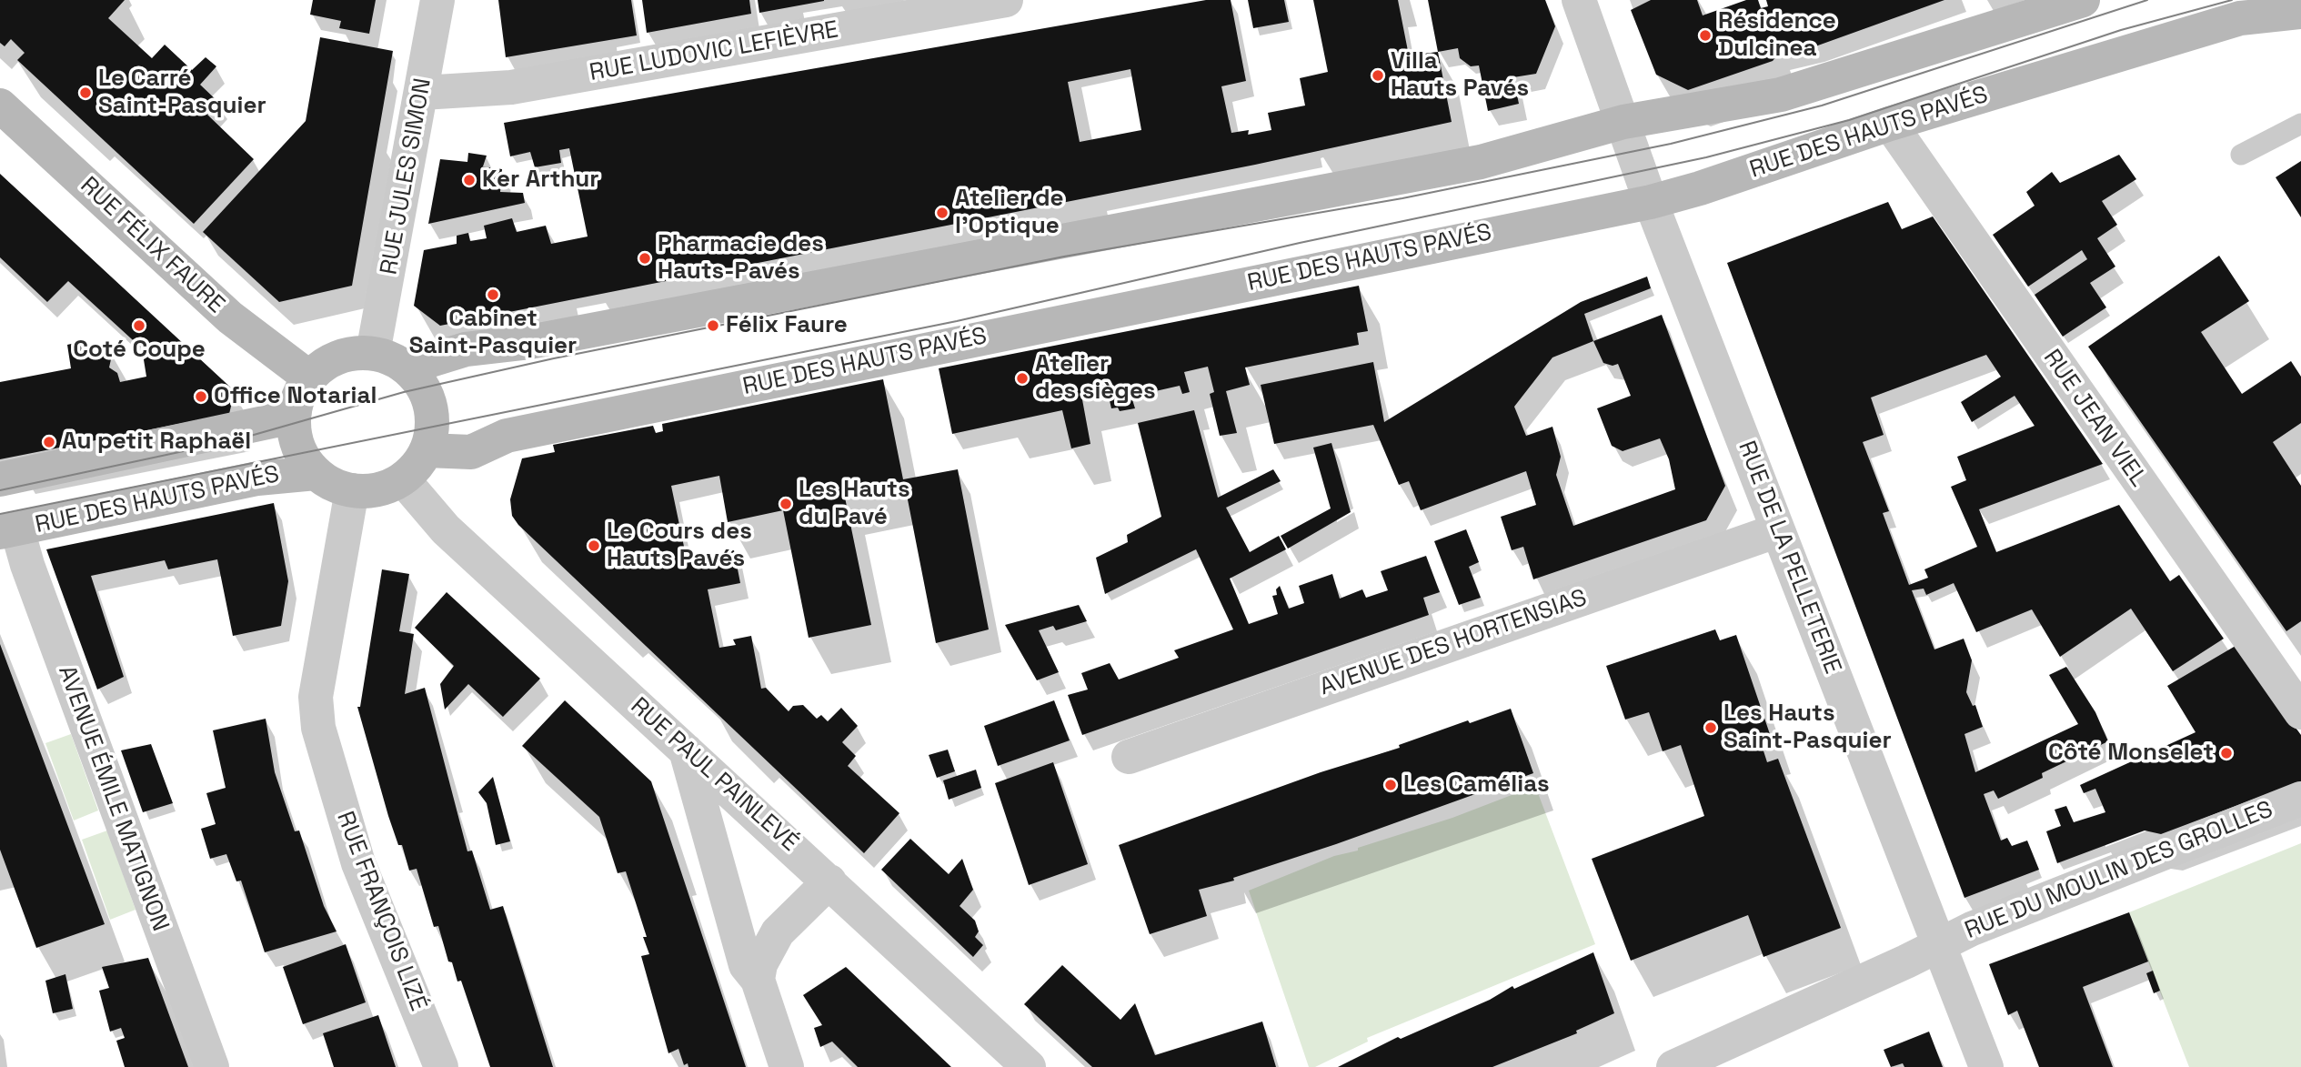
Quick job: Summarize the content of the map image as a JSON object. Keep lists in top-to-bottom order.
{
  "streets": {
    "street": [
      "RUE LUDOVIC LEFIÈVRE",
      "RUE DES HAUTS PAVÉS",
      "RUE JULES SIMON",
      "RUE FÉLIX FAURE",
      "RUE JEAN VIEL",
      "RUE DE LA PELLETERIE",
      "AVENUE DES HORTENSIAS",
      "RUE PAUL PAINLEVÉ",
      "AVENUE ÉMILE MATIGNON",
      "RUE DU MOULIN DES GROLLES",
      "RUE FRANÇOIS LIZÉ"
    ]
  },
  "crossings": [
    ["RUE LUDOVIC LEFIÈVRE", "RUE JULES SIMON"],
    ["RUE DES HAUTS PAVÉS", "RUE JULES SIMON"],
    ["RUE DES HAUTS PAVÉS", "RUE FÉLIX FAURE"],
    ["RUE DES HAUTS PAVÉS", "RUE JEAN VIEL"],
    ["RUE DES HAUTS PAVÉS", "RUE DE LA PELLETERIE"],
    ["RUE DES HAUTS PAVÉS", "RUE PAUL PAINLEVÉ"],
    ["RUE DES HAUTS PAVÉS", "AVENUE ÉMILE MATIGNON"],
    ["RUE DES HAUTS PAVÉS", "RUE FRANÇOIS LIZÉ"],
    ["RUE JULES SIMON", "RUE FÉLIX FAURE"],
    ["RUE JULES SIMON", "RUE PAUL PAINLEVÉ"],
    ["RUE JULES SIMON", "RUE FRANÇOIS LIZÉ"],
    ["RUE FÉLIX FAURE", "RUE PAUL PAINLEVÉ"],
    ["RUE FÉLIX FAURE", "RUE FRANÇOIS LIZÉ"],
    ["RUE DE LA PELLETERIE", "AVENUE DES HORTENSIAS"],
    ["RUE DE LA PELLETERIE", "RUE DU MOULIN DES GROLLES"],
    ["RUE PAUL PAINLEVÉ", "RUE FRANÇOIS LIZÉ"]
  ],
  "places": [
    "Résidence Dulcinea",
    "Villa Hauts Pavés",
    "Le Carré Saint-Pasquier",
    "Ker Arthur",
    "Atelier de l'Optique",
    "Pharmacie des Hauts-Pavés",
    "Cabinet Saint-Pasquier",
    "Coté Coupe",
    "Félix Faure",
    "Atelier des sièges",
    "Office Notarial",
    "Au petit Raphaël",
    "Les Hauts du Pavé",
    "Le Cours des Hauts Pavés",
    "Les Hauts Saint-Pasquier",
    "Côté Monselet",
    "Les Camélias"
  ]
}
